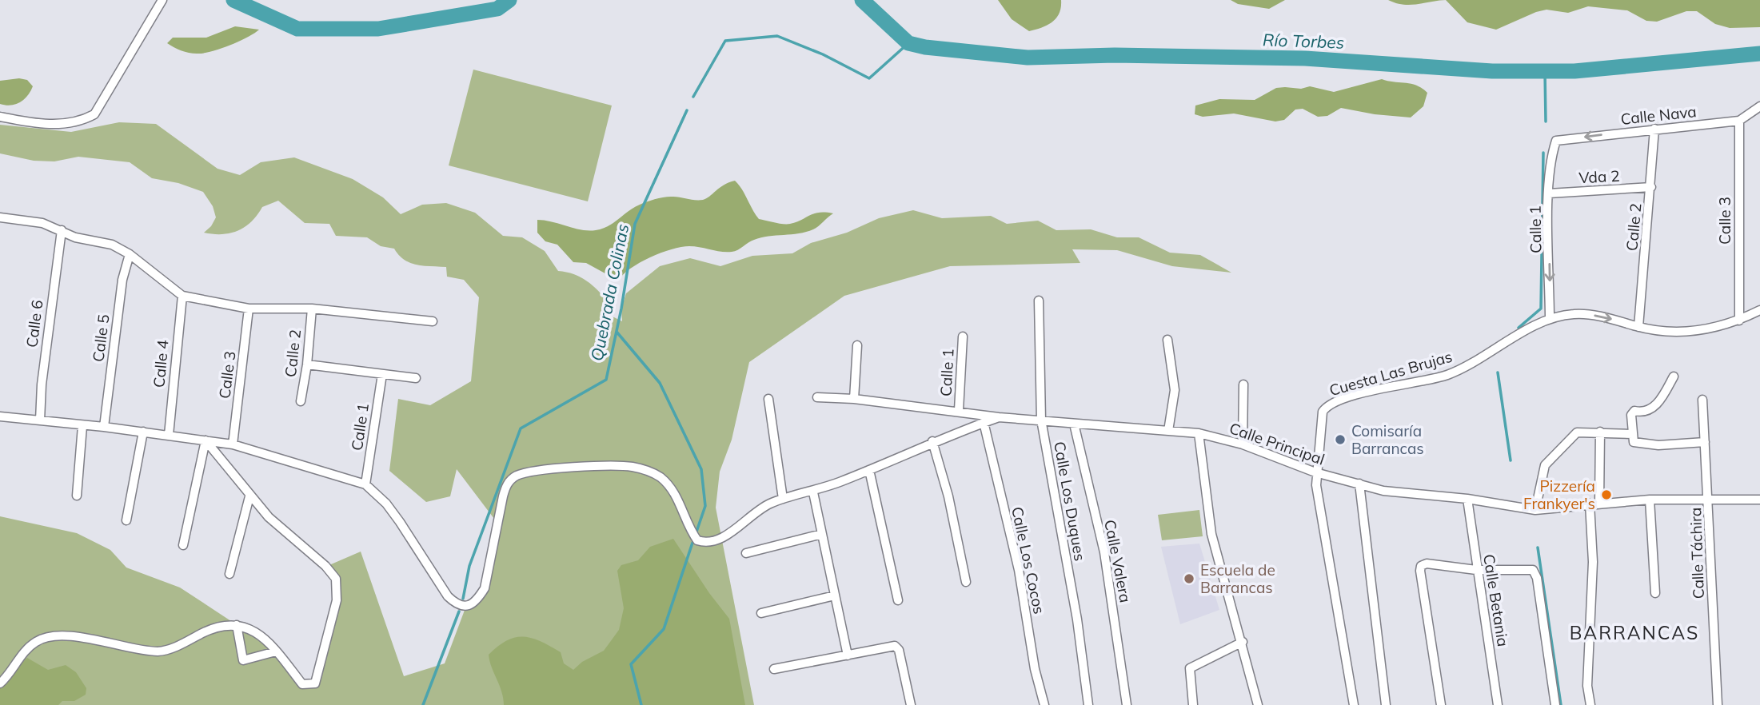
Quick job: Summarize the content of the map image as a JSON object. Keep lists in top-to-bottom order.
{
  "streets": {
    "street": [
      "Calle Nava",
      "Vda 2",
      "Calle 3",
      "Calle 2",
      "Calle 1",
      "Calle 6",
      "Calle 5",
      "Calle 4",
      "Cuesta Las Brujas",
      "Calle Principal",
      "Calle Los Duques",
      "Calle Táchira",
      "Calle Los Cocos",
      "Calle Valera",
      "Calle Betania"
    ]
  },
  "crossings": [
    ["Calle Nava", "Calle 3"],
    ["Calle Nava", "Calle 2"],
    ["Calle Nava", "Calle 1"],
    ["Vda 2", "Calle 2"],
    ["Vda 2", "Calle 1"],
    ["Calle 3", "Cuesta Las Brujas"],
    ["Calle 2", "Cuesta Las Brujas"],
    ["Calle 1", "Cuesta Las Brujas"],
    ["Calle 1", "Calle Principal"],
    ["Cuesta Las Brujas", "Calle Principal"],
    ["Calle Principal", "Calle Los Duques"],
    ["Calle Principal", "Calle Táchira"],
    ["Calle Principal", "Calle Valera"],
    ["Calle Principal", "Calle Betania"]
  ],
  "one_way": ["Calle Nava"],
  "districts": ["BARRANCAS"],
  "water": ["Río Torbes", "Quebrada Colinas"],
  "places": ["Comisaría Barrancas", "Pizzería Frankyer's", "Escuela de Barrancas"]
}
